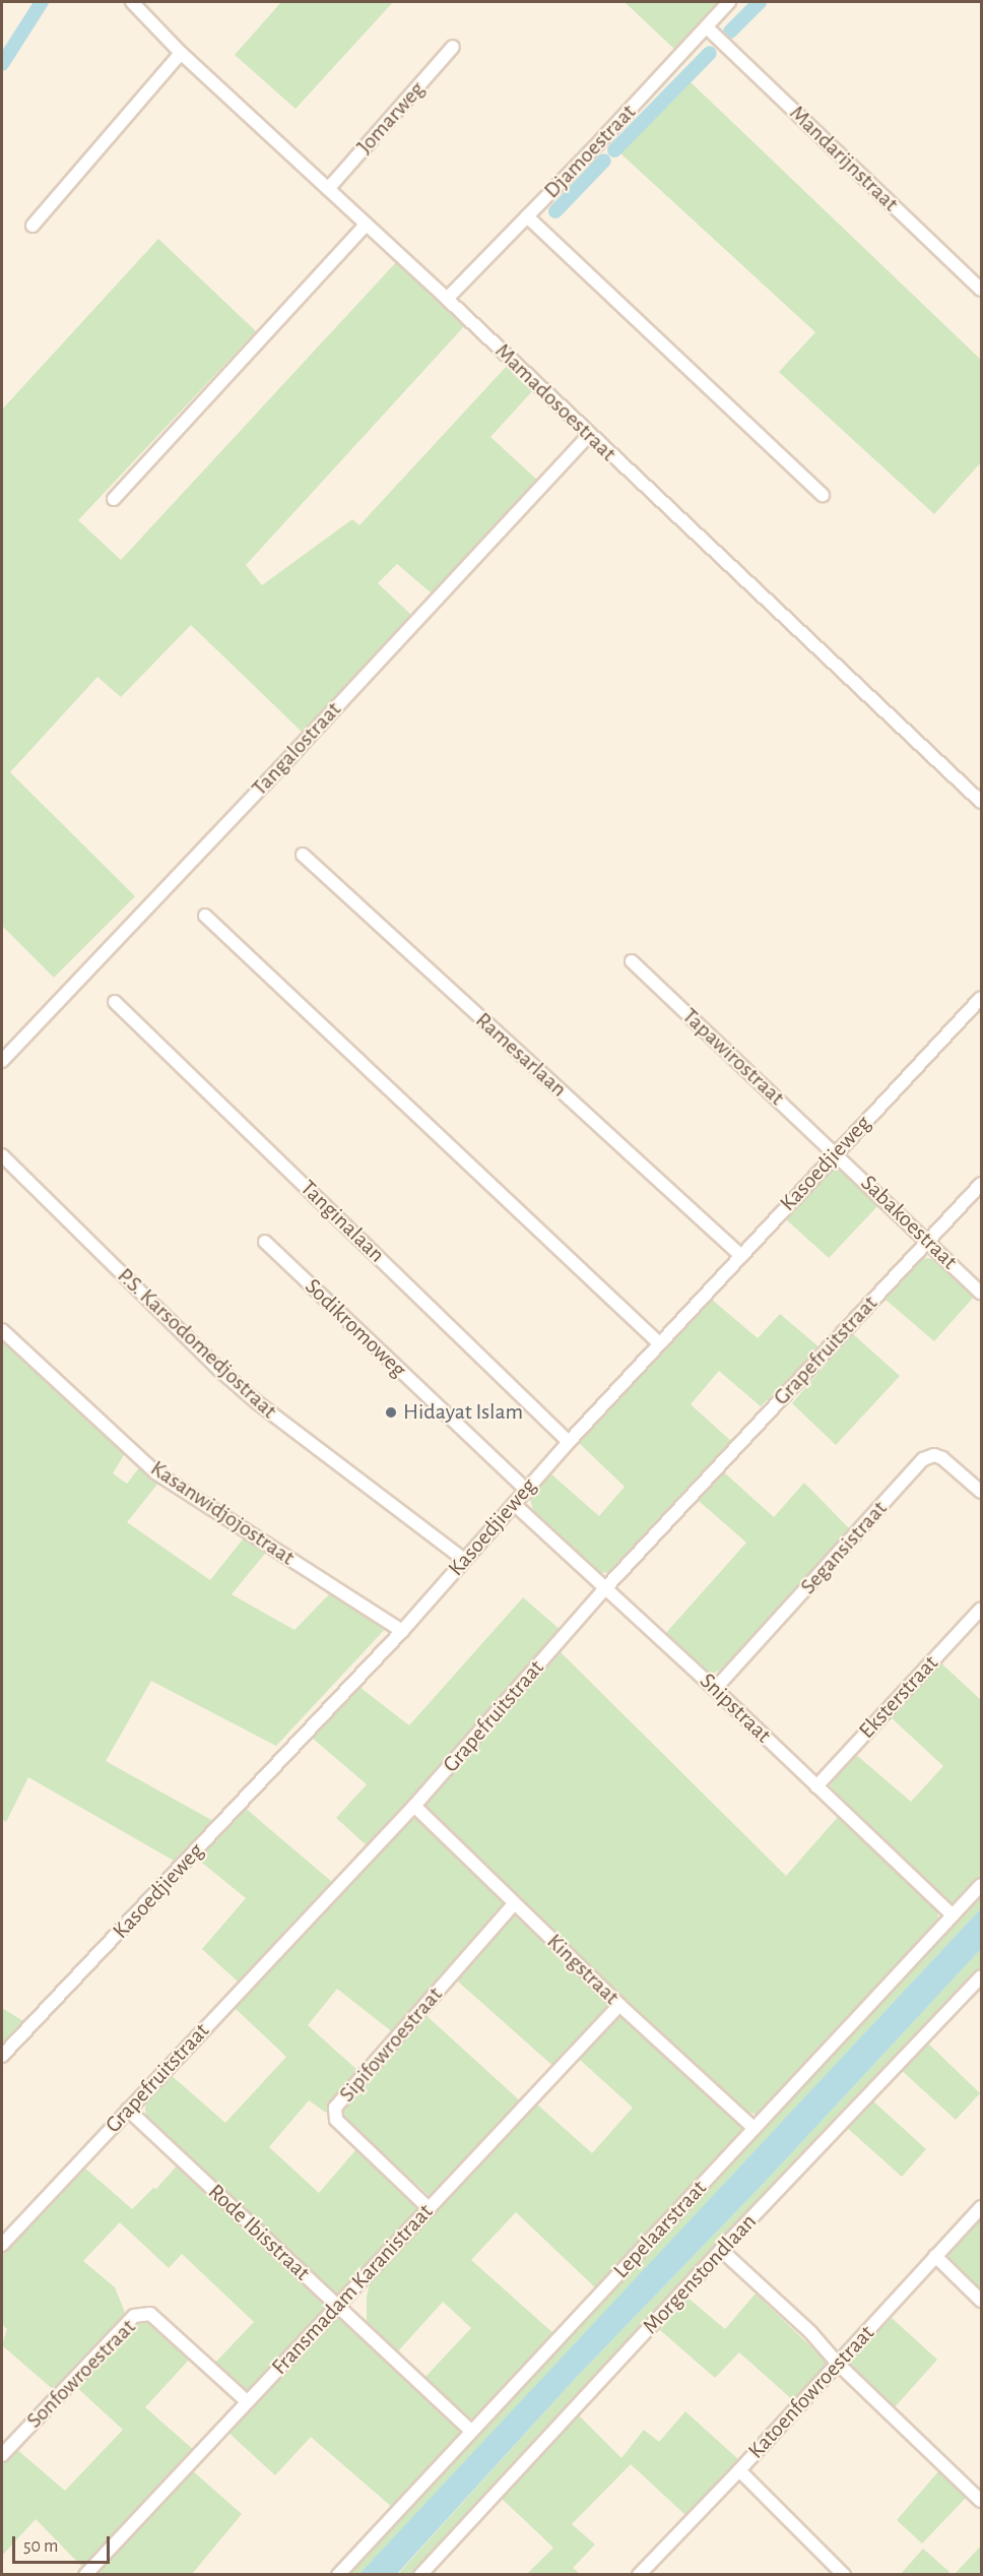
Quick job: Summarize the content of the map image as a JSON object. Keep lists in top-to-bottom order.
{
  "streets": {
    "street": [
      "Jomarweg",
      "Djamoestraat",
      "Mandarijnstraat",
      "Mamadosoestraat",
      "Tangalostraat",
      "Ramesarlaan",
      "Tapawirostraat",
      "Kasoedjieweg",
      "Tanginalaan",
      "Sabakoestraat",
      "Sodikromoweg",
      "P.S. Karsodomedjostraat",
      "Grapefruitstraat",
      "Kasanwidjojostraat",
      "Segansistraat",
      "Eksterstraat",
      "Snipstraat",
      "Kingstraat",
      "Sipifowroestraat",
      "Lepelaarstraat",
      "Rode Ibisstraat",
      "Morgenstondlaan",
      "Fransmadam Karanistraat",
      "Sonfowroestraat",
      "Katoenfowroestraat"
    ]
  },
  "crossings": [
    ["Jomarweg", "Mamadosoestraat"],
    ["Djamoestraat", "Mandarijnstraat"],
    ["Djamoestraat", "Mamadosoestraat"],
    ["Mamadosoestraat", "Tangalostraat"],
    ["Ramesarlaan", "Kasoedjieweg"],
    ["Tapawirostraat", "Kasoedjieweg"],
    ["Tapawirostraat", "Sabakoestraat"],
    ["Kasoedjieweg", "Tanginalaan"],
    ["Kasoedjieweg", "Sabakoestraat"],
    ["Kasoedjieweg", "Sodikromoweg"],
    ["Kasoedjieweg", "P.S. Karsodomedjostraat"],
    ["Kasoedjieweg", "Kasanwidjojostraat"],
    ["Kasoedjieweg", "Snipstraat"],
    ["Sabakoestraat", "Grapefruitstraat"],
    ["Grapefruitstraat", "Snipstraat"],
    ["Grapefruitstraat", "Kingstraat"],
    ["Grapefruitstraat", "Rode Ibisstraat"],
    ["Segansistraat", "Snipstraat"],
    ["Eksterstraat", "Snipstraat"],
    ["Snipstraat", "Lepelaarstraat"],
    ["Kingstraat", "Sipifowroestraat"],
    ["Kingstraat", "Lepelaarstraat"],
    ["Kingstraat", "Fransmadam Karanistraat"],
    ["Sipifowroestraat", "Fransmadam Karanistraat"],
    ["Lepelaarstraat", "Rode Ibisstraat"],
    ["Rode Ibisstraat", "Fransmadam Karanistraat"],
    ["Fransmadam Karanistraat", "Sonfowroestraat"]
  ],
  "places": ["Hidayat Islam"],
  "scale_bar": "50 m"
}
